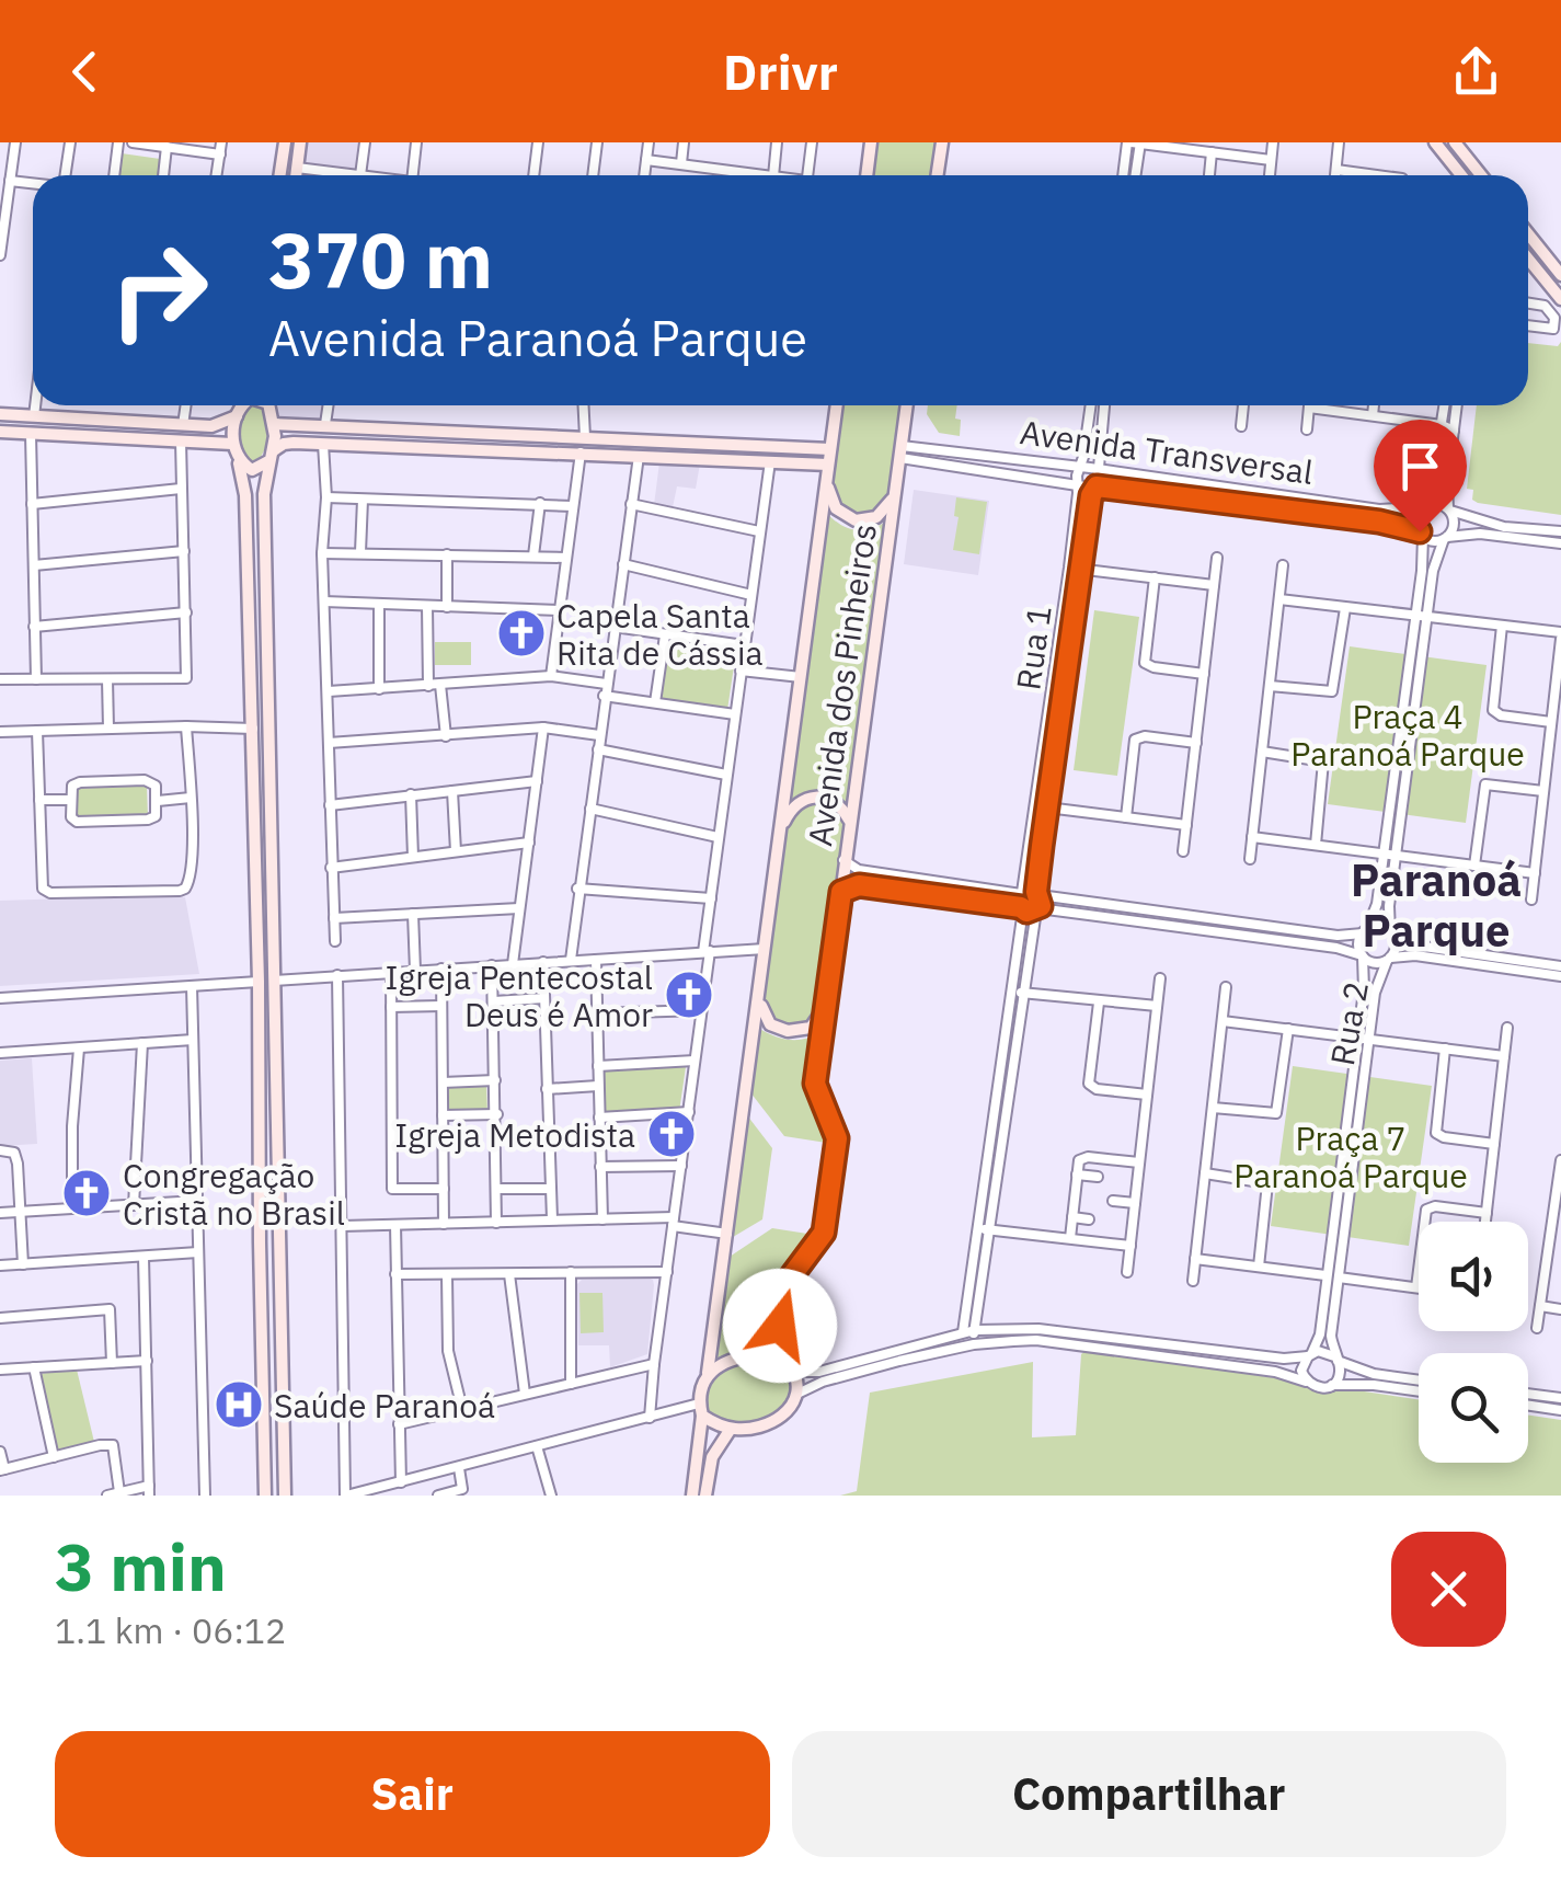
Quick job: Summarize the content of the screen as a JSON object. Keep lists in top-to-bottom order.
{
  "streets": {
    "street": [
      "Avenida Transversal",
      "Rua 1",
      "Avenida dos Pinheiros",
      "Rua 2"
    ]
  },
  "crossings": [
    ["Avenida Transversal", "Rua 1"],
    ["Avenida Transversal", "Avenida dos Pinheiros"]
  ],
  "districts": ["Paranoá Parque"],
  "parks": ["Praça 4 Paranoá Parque", "Praça 7 Paranoá Parque"],
  "places": {
    "church": [
      "Capela Santa Rita de Cássia",
      "Igreja Pentecostal Deus é Amor",
      "Igreja Metodista",
      "Congregação Cristã no Brasil"
    ],
    "hospital": ["Saúde Paranoá"]
  },
  "page": {
    "header": "Drivr",
    "turn": ["370 m", "Avenida Paranoá Parque"],
    "heading": ["3 min", "1.1 km · 06:12"],
    "buttons": ["Sair", "Compartilhar"]
  }
}
